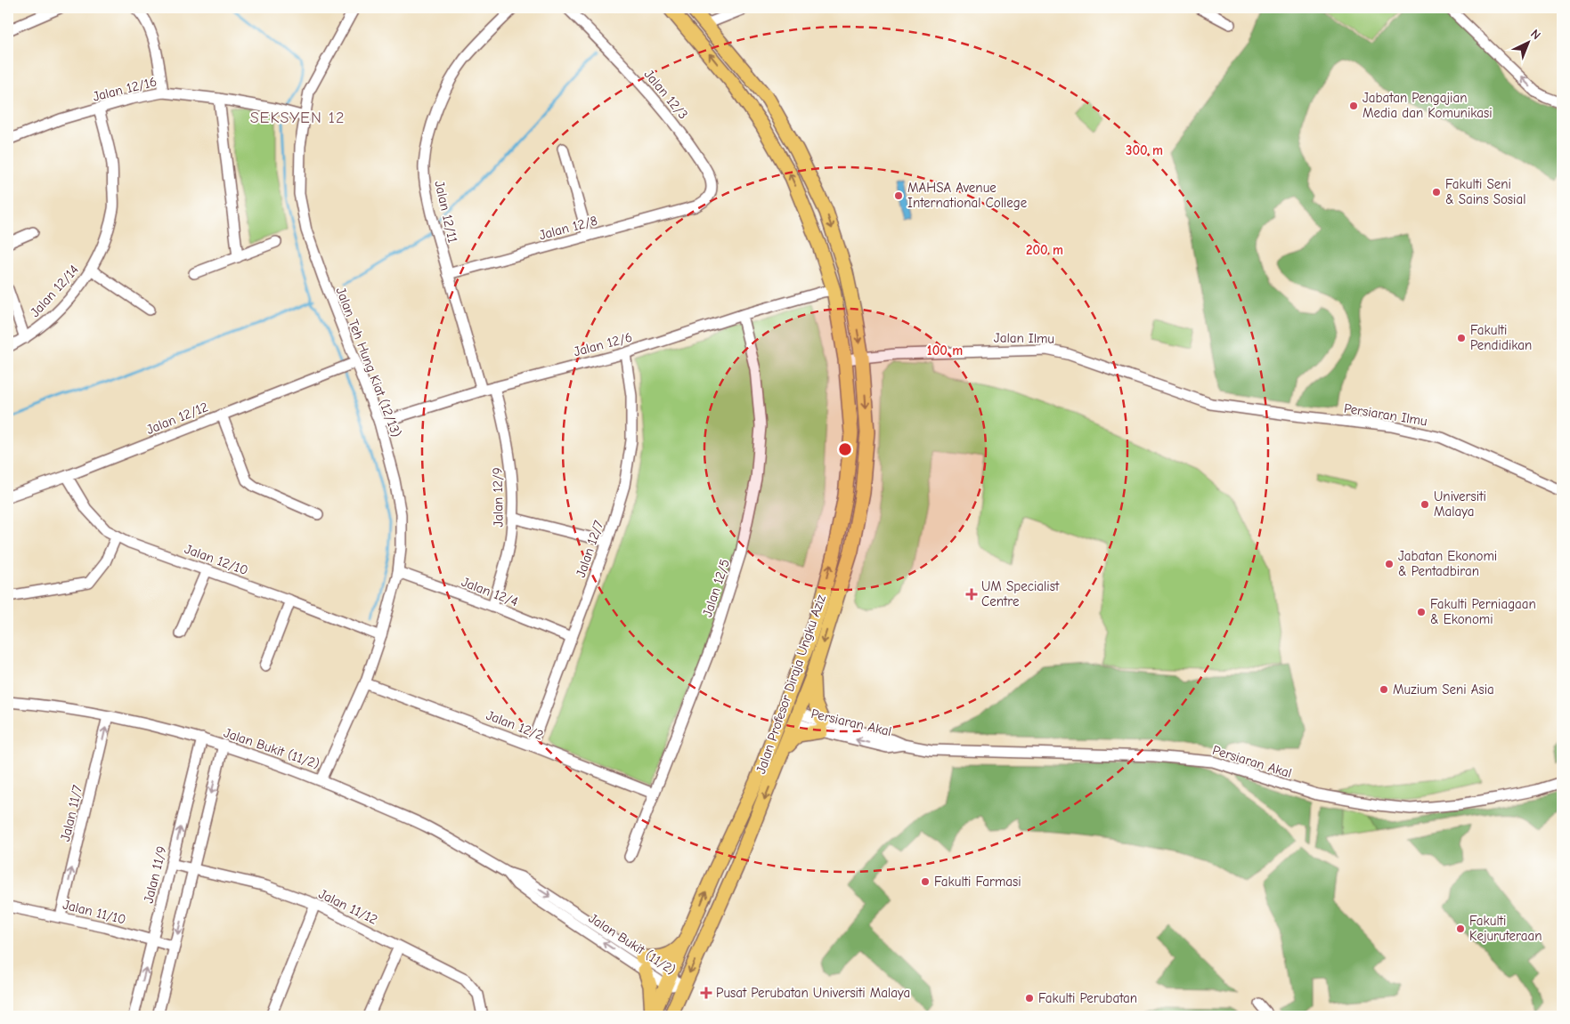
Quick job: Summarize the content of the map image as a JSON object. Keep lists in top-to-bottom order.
{
  "streets": {
    "main road": ["Jalan Profesor Diraja Ungku Aziz"],
    "street": [
      "Jalan 12/16",
      "Jalan 12/3",
      "Jalan 12/11",
      "Jalan 12/8",
      "Jalan 12/14",
      "Jalan Ilmu",
      "Jalan 12/6",
      "Jalan Teh Hung Kiat (12/13)",
      "Persiaran Ilmu",
      "Jalan 12/12",
      "Jalan 12/9",
      "Jalan 12/7",
      "Jalan 12/10",
      "Jalan 12/5",
      "Jalan 12/4",
      "Persiaran Akal",
      "Jalan 12/2",
      "Jalan Bukit (11/2)",
      "Jalan 11/7",
      "Jalan 11/9",
      "Jalan 11/12",
      "Jalan 11/10"
    ]
  },
  "crossings": [
    ["Jalan 12/16", "Jalan 12/14"],
    ["Jalan 12/16", "Jalan Teh Hung Kiat (12/13)"],
    ["Jalan 12/3", "Jalan 12/8"],
    ["Jalan 12/11", "Jalan 12/8"],
    ["Jalan 12/11", "Jalan 12/6"],
    ["Jalan Ilmu", "Persiaran Ilmu"],
    ["Jalan Ilmu", "Jalan Profesor Diraja Ungku Aziz"],
    ["Jalan 12/6", "Jalan Teh Hung Kiat (12/13)"],
    ["Jalan 12/6", "Jalan 12/9"],
    ["Jalan 12/6", "Jalan 12/7"],
    ["Jalan 12/6", "Jalan 12/5"],
    ["Jalan 12/6", "Jalan Profesor Diraja Ungku Aziz"],
    ["Jalan Teh Hung Kiat (12/13)", "Jalan 12/12"],
    ["Jalan Teh Hung Kiat (12/13)", "Jalan 12/10"],
    ["Jalan Teh Hung Kiat (12/13)", "Jalan 12/4"],
    ["Jalan Teh Hung Kiat (12/13)", "Jalan 12/2"],
    ["Jalan Teh Hung Kiat (12/13)", "Jalan Bukit (11/2)"],
    ["Jalan 12/12", "Jalan 12/10"],
    ["Jalan 12/9", "Jalan 12/4"],
    ["Jalan 12/7", "Jalan 12/4"],
    ["Jalan 12/7", "Jalan 12/2"],
    ["Jalan 12/5", "Jalan 12/2"],
    ["Jalan Profesor Diraja Ungku Aziz", "Persiaran Akal"],
    ["Jalan Profesor Diraja Ungku Aziz", "Jalan Bukit (11/2)"],
    ["Jalan Bukit (11/2)", "Jalan 11/7"],
    ["Jalan Bukit (11/2)", "Jalan 11/9"],
    ["Jalan 11/7", "Jalan 11/10"],
    ["Jalan 11/9", "Jalan 11/12"],
    ["Jalan 11/9", "Jalan 11/10"]
  ],
  "one_way": ["Jalan 11/7"],
  "districts": ["SEKSYEN 12"],
  "places": {
    "other": [
      "Jabatan Pengajian Media dan Komunikasi",
      "Fakulti Seni & Sains Sosial",
      "MAHSA Avenue International College",
      "Fakulti Pendidikan",
      "Universiti Malaya",
      "Jabatan Ekonomi & Pentadbiran",
      "Fakulti Perniagaan & Ekonomi",
      "Muzium Seni Asia",
      "Fakulti Farmasi",
      "Fakulti Kejuruteraan",
      "Fakulti Perubatan"
    ],
    "health": ["UM Specialist Centre", "Pusat Perubatan Universiti Malaya"]
  },
  "north": "top right",
  "rings": ["300 m", "200 m", "100 m"]
}
